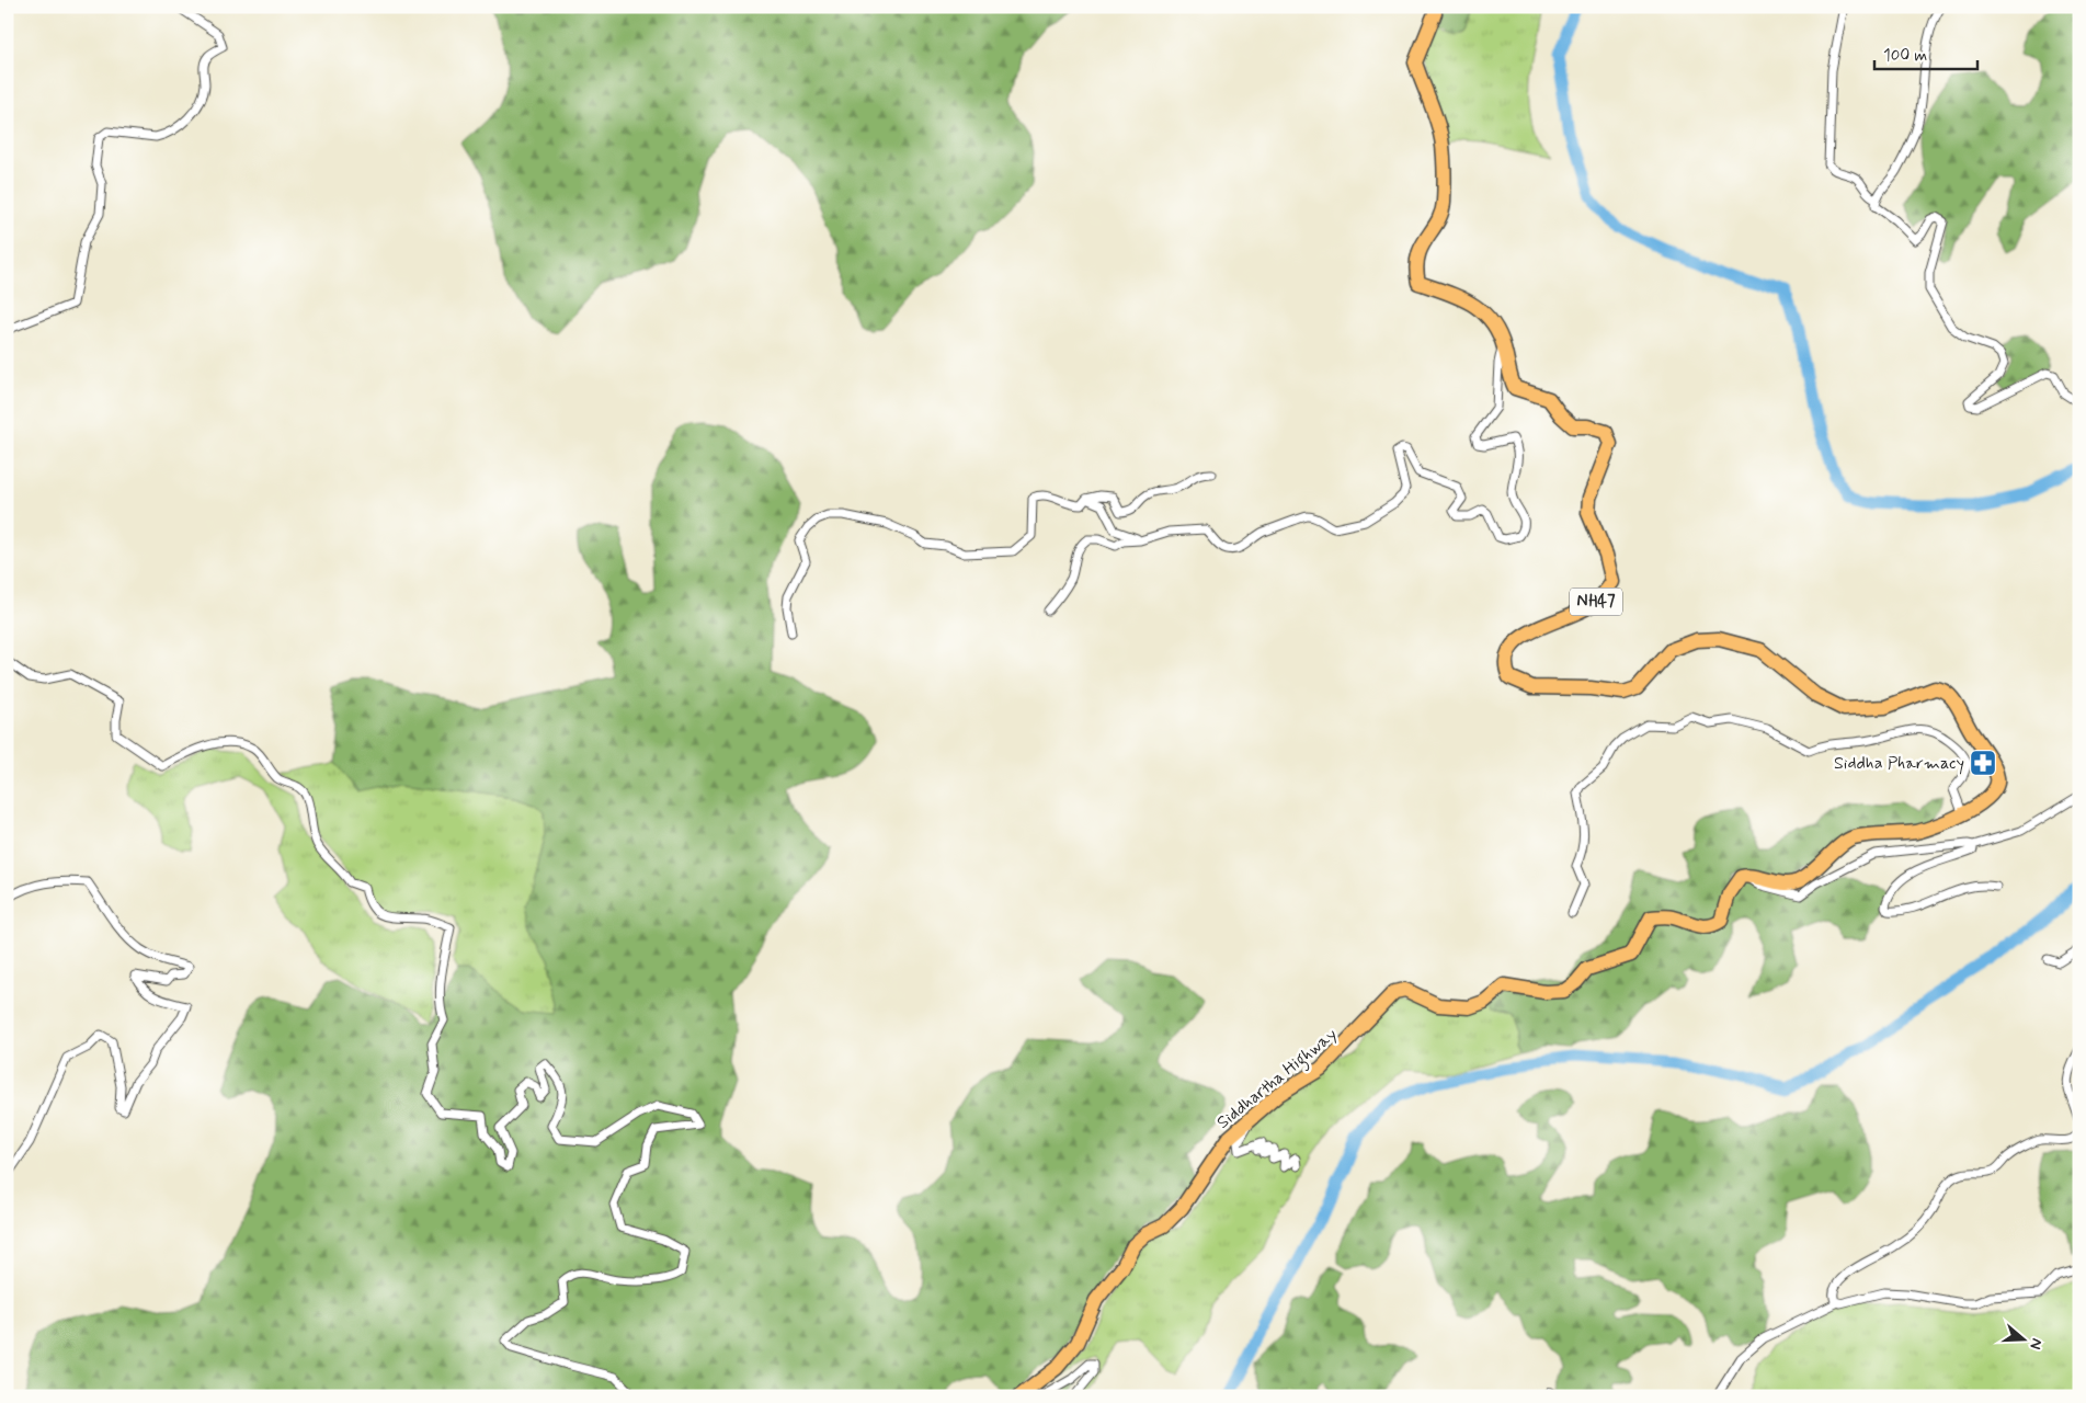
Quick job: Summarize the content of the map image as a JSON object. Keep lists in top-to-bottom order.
{
  "streets": {
    "highway": ["NH47", "Siddhartha Highway"]
  },
  "crossings": [
    ["NH47", "Siddhartha Highway"]
  ],
  "places": {
    "pharmacy": ["Siddha Pharmacy"]
  },
  "scale_bar": "100 m",
  "north": "right"
}
